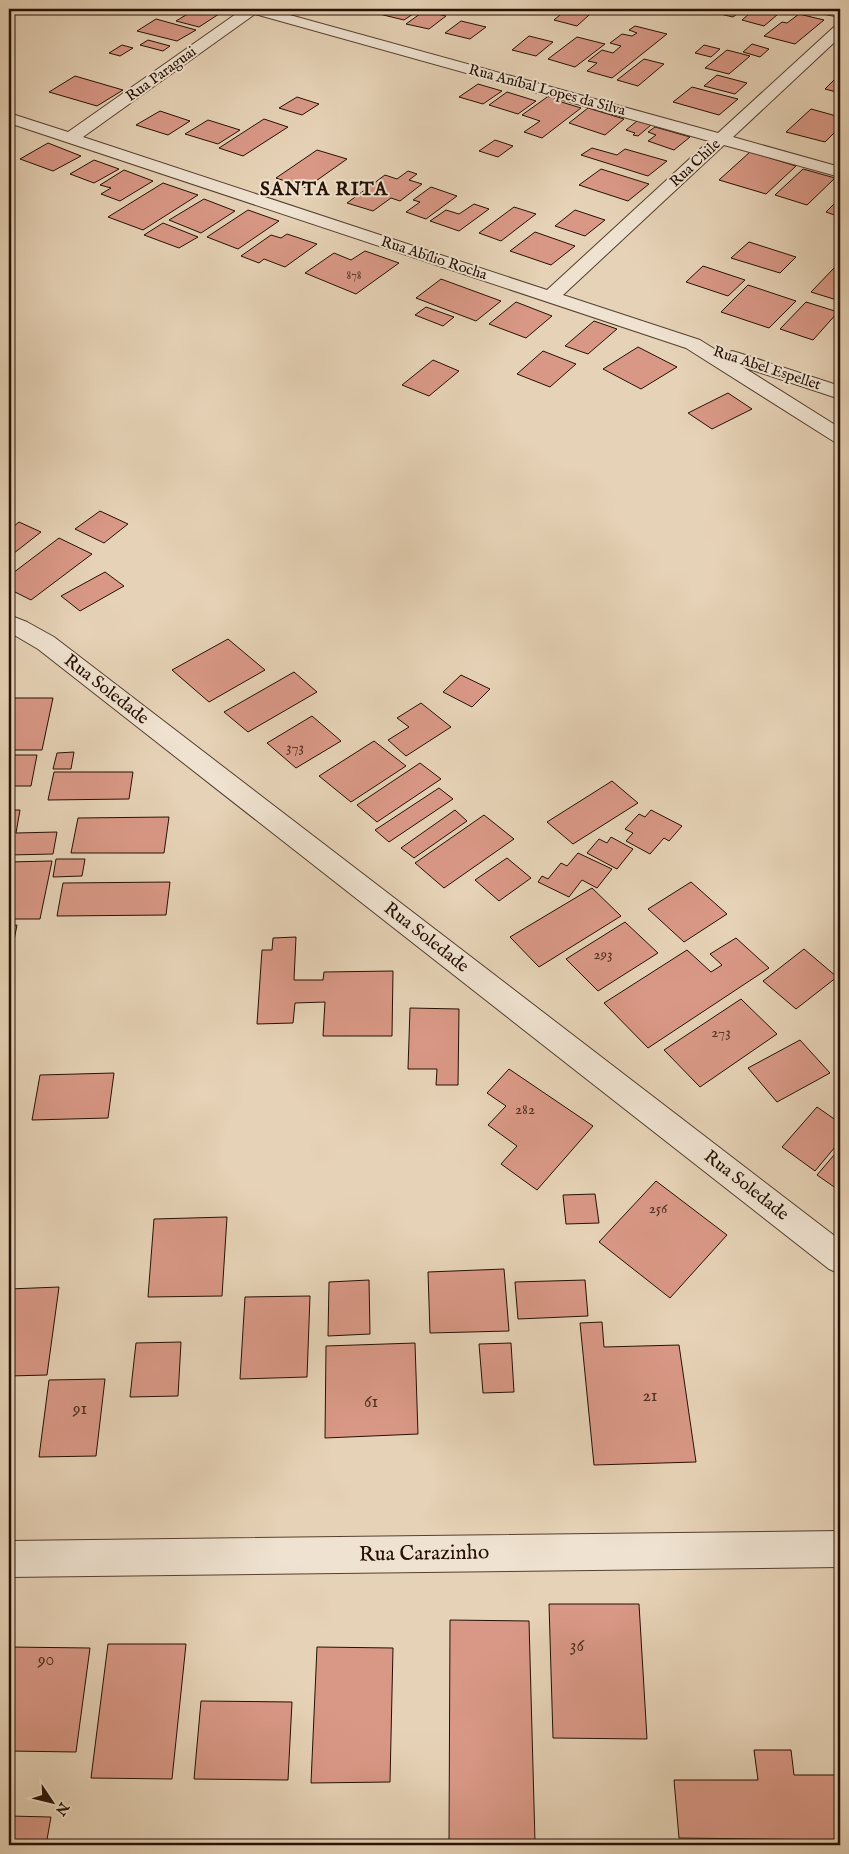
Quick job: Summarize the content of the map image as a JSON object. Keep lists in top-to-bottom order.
{
  "streets": {
    "street": [
      "Rua Paraguai",
      "Rua Aníbal Lopes da Silva",
      "Rua Chile",
      "Rua Abílio Rocha",
      "Rua Abel Espellet",
      "Rua Soledade",
      "Rua Carazinho"
    ]
  },
  "crossings": [
    ["Rua Paraguai", "Rua Aníbal Lopes da Silva"],
    ["Rua Paraguai", "Rua Abílio Rocha"],
    ["Rua Aníbal Lopes da Silva", "Rua Chile"],
    ["Rua Chile", "Rua Abílio Rocha"],
    ["Rua Abílio Rocha", "Rua Abel Espellet"]
  ],
  "districts": ["SANTA RITA"],
  "house_numbers": [
    "878",
    "373",
    "293",
    "273",
    "282",
    "256",
    "21",
    "61",
    "91",
    "36",
    "90"
  ],
  "north": "bottom right"
}
